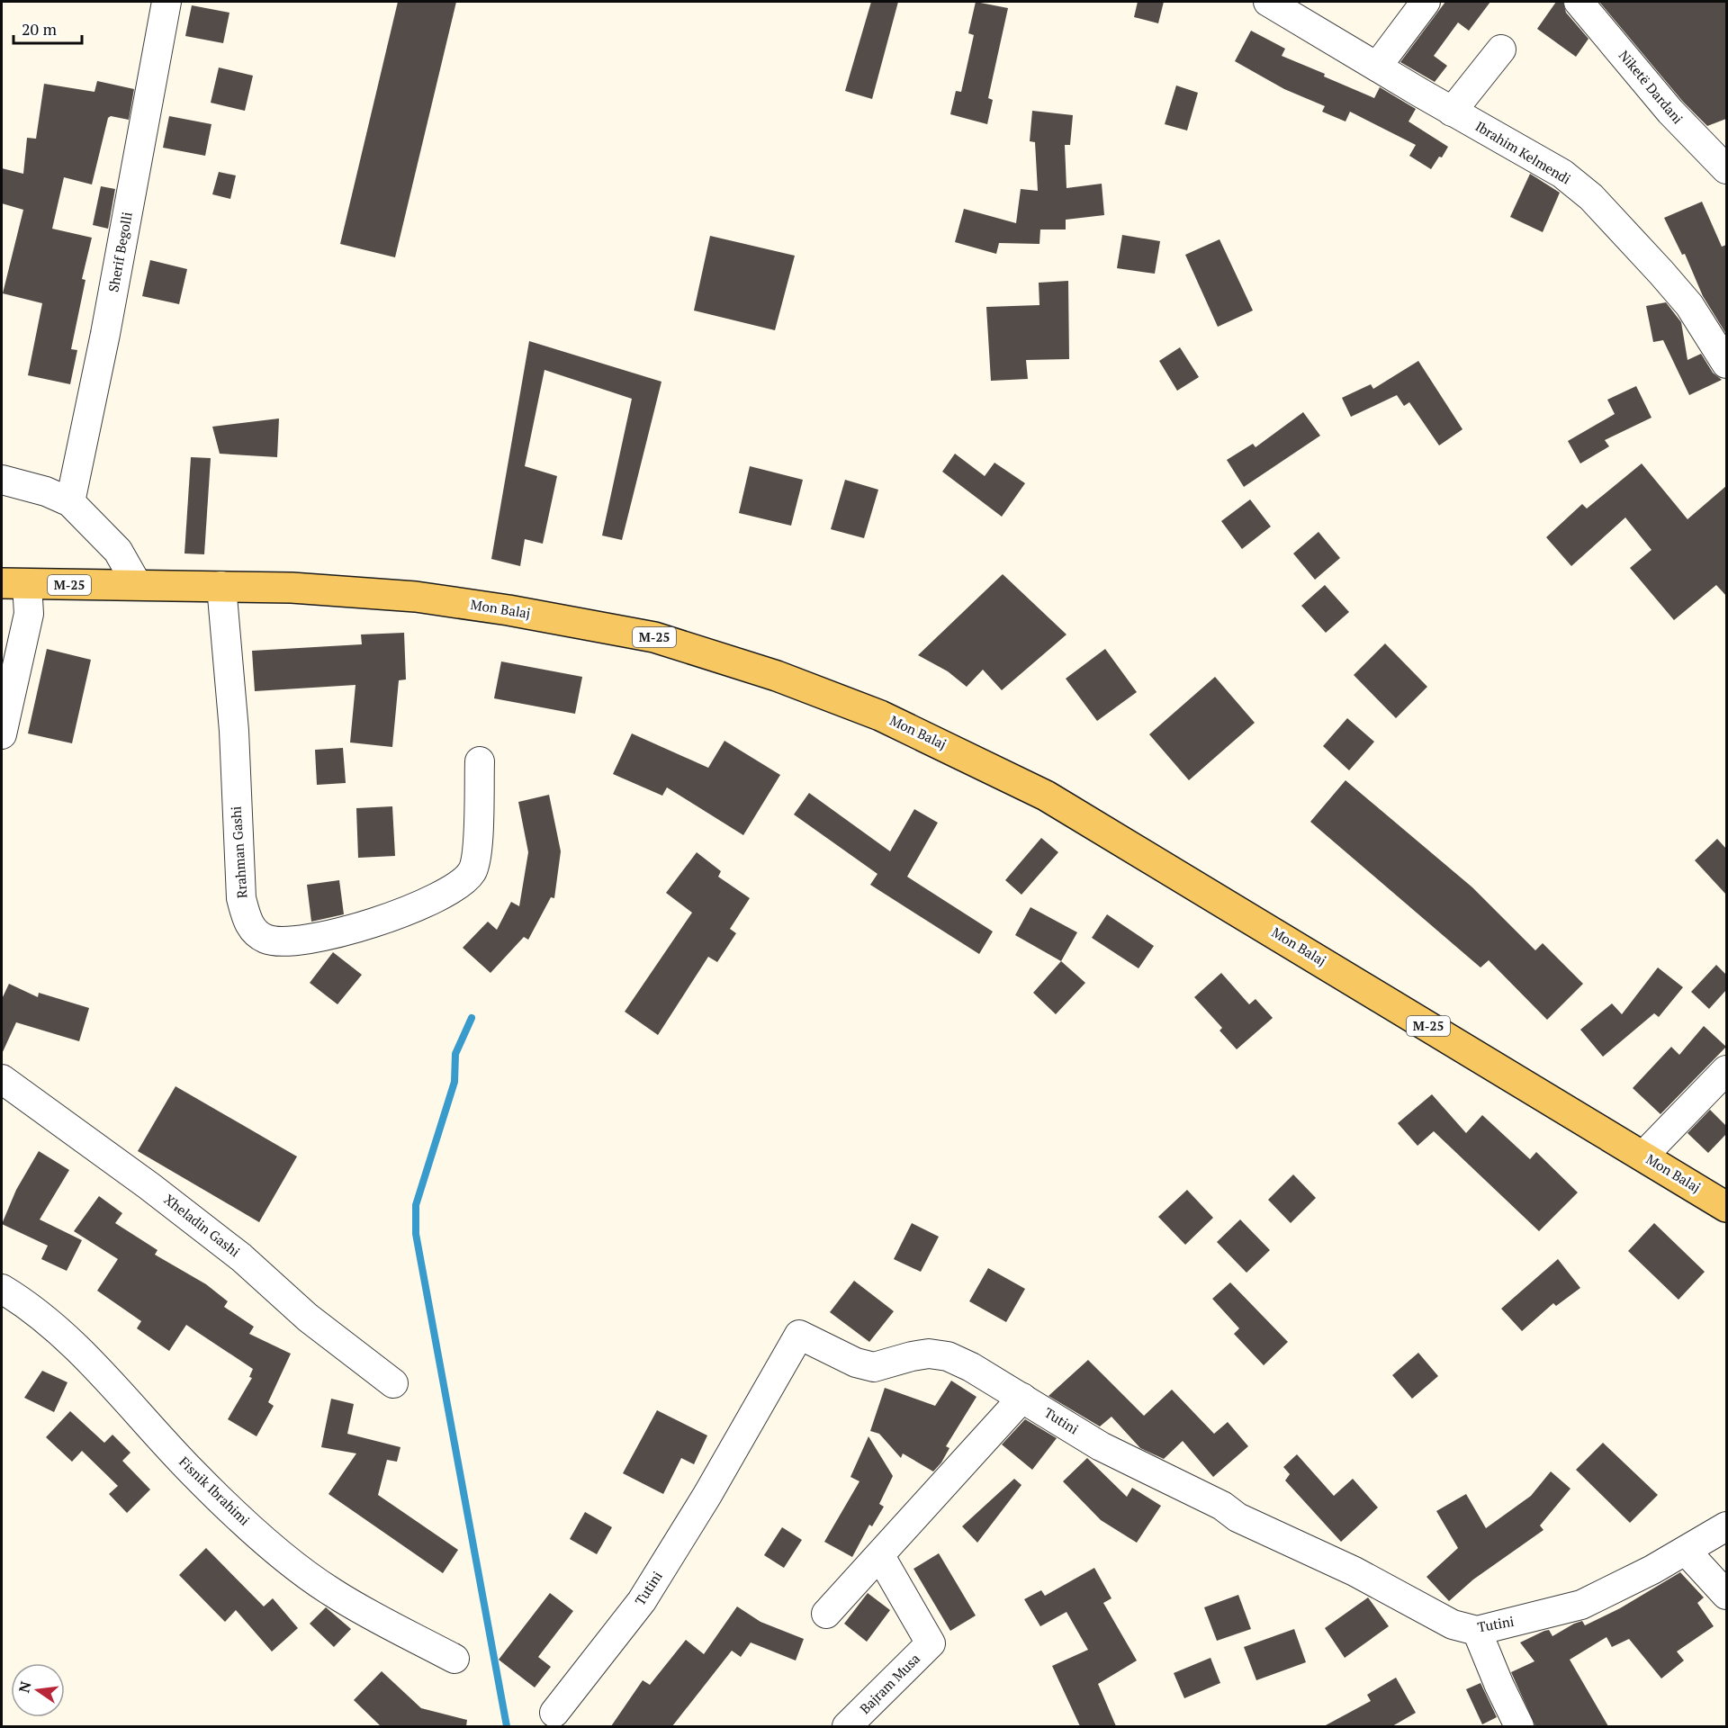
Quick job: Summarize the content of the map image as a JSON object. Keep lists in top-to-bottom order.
{
  "streets": {
    "main road": ["M-25", "Mon Balaj"],
    "street": [
      "Niketë Dardani",
      "Ibrahim Kelmendi",
      "Sherif Begolli",
      "Rrahman Gashi",
      "Xheladin Gashi",
      "Tutini",
      "Fisnik Ibrahimi",
      "Bajram Musa"
    ]
  },
  "crossings": [
    ["Mon Balaj", "Rrahman Gashi"]
  ],
  "scale_bar": "20 m",
  "north": "left"
}
